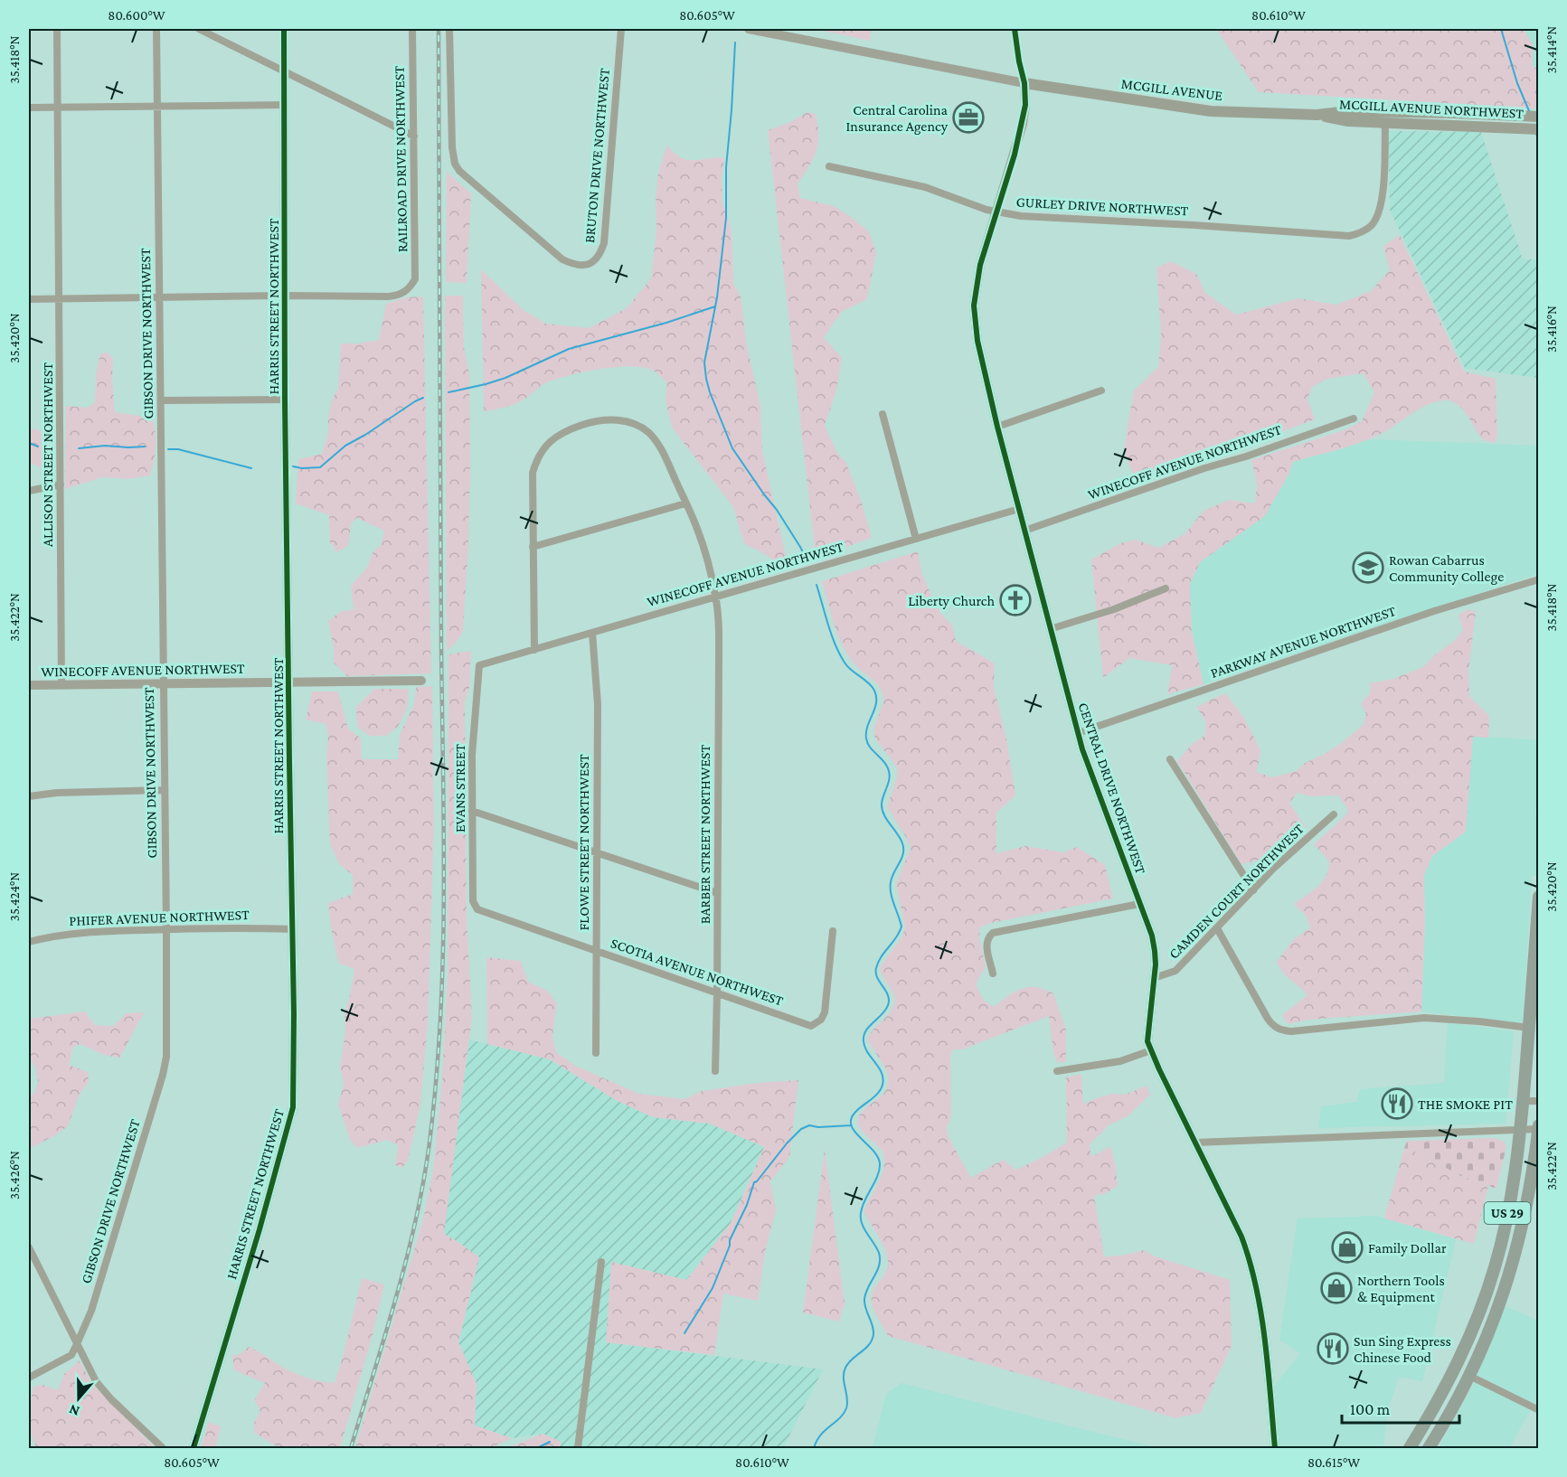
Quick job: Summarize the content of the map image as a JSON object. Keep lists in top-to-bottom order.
{
  "streets": {
    "highway": ["US 29"],
    "main road": ["MCGILL AVENUE", "MCGILL AVENUE NORTHWEST"],
    "street": [
      "BRUTON DRIVE NORTHWEST",
      "RAILROAD DRIVE NORTHWEST",
      "GURLEY DRIVE NORTHWEST",
      "HARRIS STREET NORTHWEST",
      "GIBSON DRIVE NORTHWEST",
      "ALLISON STREET NORTHWEST",
      "WINECOFF AVENUE NORTHWEST",
      "PARKWAY AVENUE NORTHWEST",
      "EVANS STREET",
      "CENTRAL DRIVE NORTHWEST",
      "BARBER STREET NORTHWEST",
      "FLOWE STREET NORTHWEST",
      "CAMDEN COURT NORTHWEST",
      "PHIFER AVENUE NORTHWEST",
      "SCOTIA AVENUE NORTHWEST"
    ]
  },
  "crossings": [
    ["MCGILL AVENUE", "MCGILL AVENUE NORTHWEST"],
    ["MCGILL AVENUE", "CENTRAL DRIVE NORTHWEST"],
    ["MCGILL AVENUE NORTHWEST", "GURLEY DRIVE NORTHWEST"],
    ["RAILROAD DRIVE NORTHWEST", "HARRIS STREET NORTHWEST"],
    ["GURLEY DRIVE NORTHWEST", "CENTRAL DRIVE NORTHWEST"],
    ["HARRIS STREET NORTHWEST", "WINECOFF AVENUE NORTHWEST"],
    ["HARRIS STREET NORTHWEST", "PHIFER AVENUE NORTHWEST"],
    ["GIBSON DRIVE NORTHWEST", "WINECOFF AVENUE NORTHWEST"],
    ["GIBSON DRIVE NORTHWEST", "PHIFER AVENUE NORTHWEST"],
    ["ALLISON STREET NORTHWEST", "WINECOFF AVENUE NORTHWEST"],
    ["WINECOFF AVENUE NORTHWEST", "EVANS STREET"],
    ["WINECOFF AVENUE NORTHWEST", "CENTRAL DRIVE NORTHWEST"],
    ["WINECOFF AVENUE NORTHWEST", "BARBER STREET NORTHWEST"],
    ["WINECOFF AVENUE NORTHWEST", "FLOWE STREET NORTHWEST"],
    ["PARKWAY AVENUE NORTHWEST", "CENTRAL DRIVE NORTHWEST"],
    ["EVANS STREET", "SCOTIA AVENUE NORTHWEST"],
    ["CENTRAL DRIVE NORTHWEST", "CAMDEN COURT NORTHWEST"],
    ["BARBER STREET NORTHWEST", "SCOTIA AVENUE NORTHWEST"],
    ["FLOWE STREET NORTHWEST", "SCOTIA AVENUE NORTHWEST"]
  ],
  "places": {
    "office": ["Central Carolina Insurance Agency"],
    "school or university": ["Rowan Cabarrus Community College"],
    "church": ["Liberty Church"],
    "restaurant": ["THE SMOKE PIT", "Sun Sing Express Chinese Food"],
    "shop": ["Family Dollar", "Northern Tools & Equipment"]
  },
  "scale_bar": "100 m",
  "north": "bottom",
  "coordinates": [
    "80.600°W",
    "80.605°W",
    "80.610°W",
    "35.414°N",
    "35.418°N",
    "35.416°N",
    "35.420°N",
    "35.422°N",
    "35.424°N",
    "35.426°N",
    "80.615°W"
  ]
}
